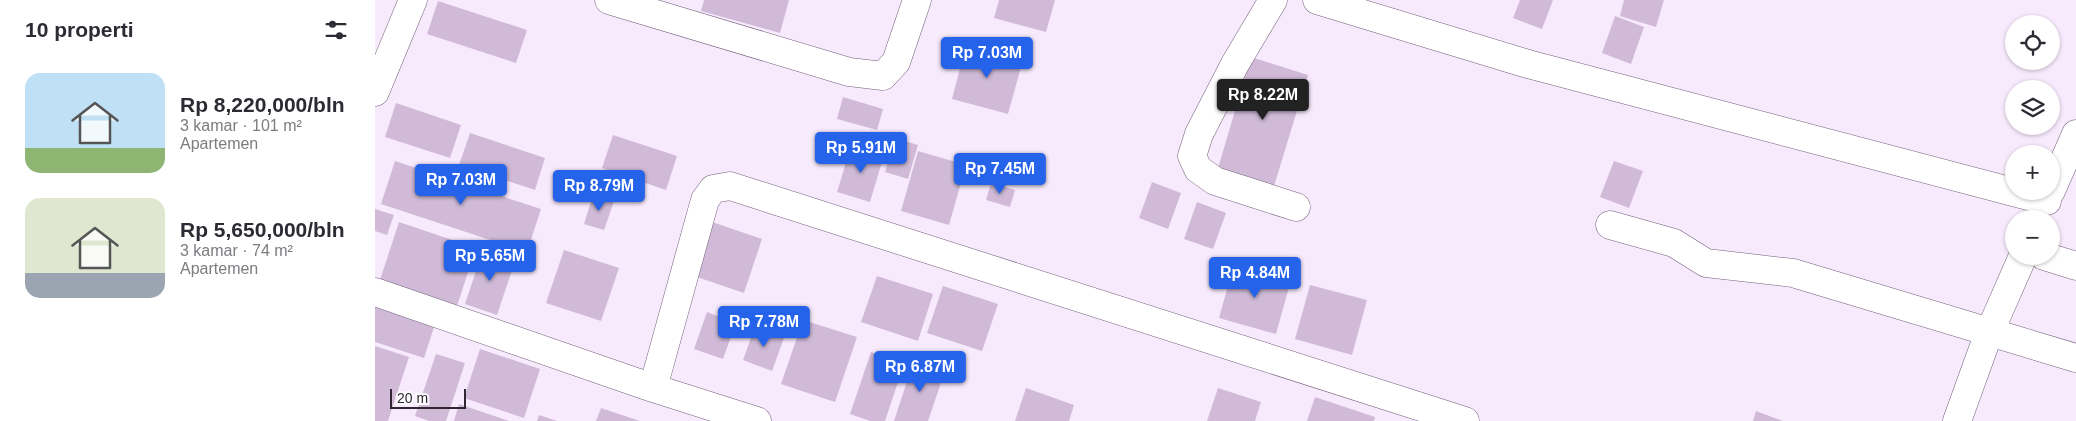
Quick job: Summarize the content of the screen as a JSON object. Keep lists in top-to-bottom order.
{
  "scale_bar": "20 m",
  "page": {
    "heading": "10 properti",
    "map_buttons": ["+", "−"],
    "price": [
      "Rp 7.03M",
      "Rp 8.22M",
      "Rp 5.91M",
      "Rp 7.45M",
      "Rp 7.03M",
      "Rp 8.79M",
      "Rp 5.65M",
      "Rp 4.84M",
      "Rp 7.78M",
      "Rp 6.87M"
    ],
    "list": [
      {
        "name": "Rp 8,220,000/bln",
        "note": "3 kamar · 101 m² · Apartemen"
      },
      {
        "name": "Rp 5,650,000/bln",
        "note": "3 kamar · 74 m² · Apartemen"
      }
    ],
    "scale": "20 m"
  }
}
